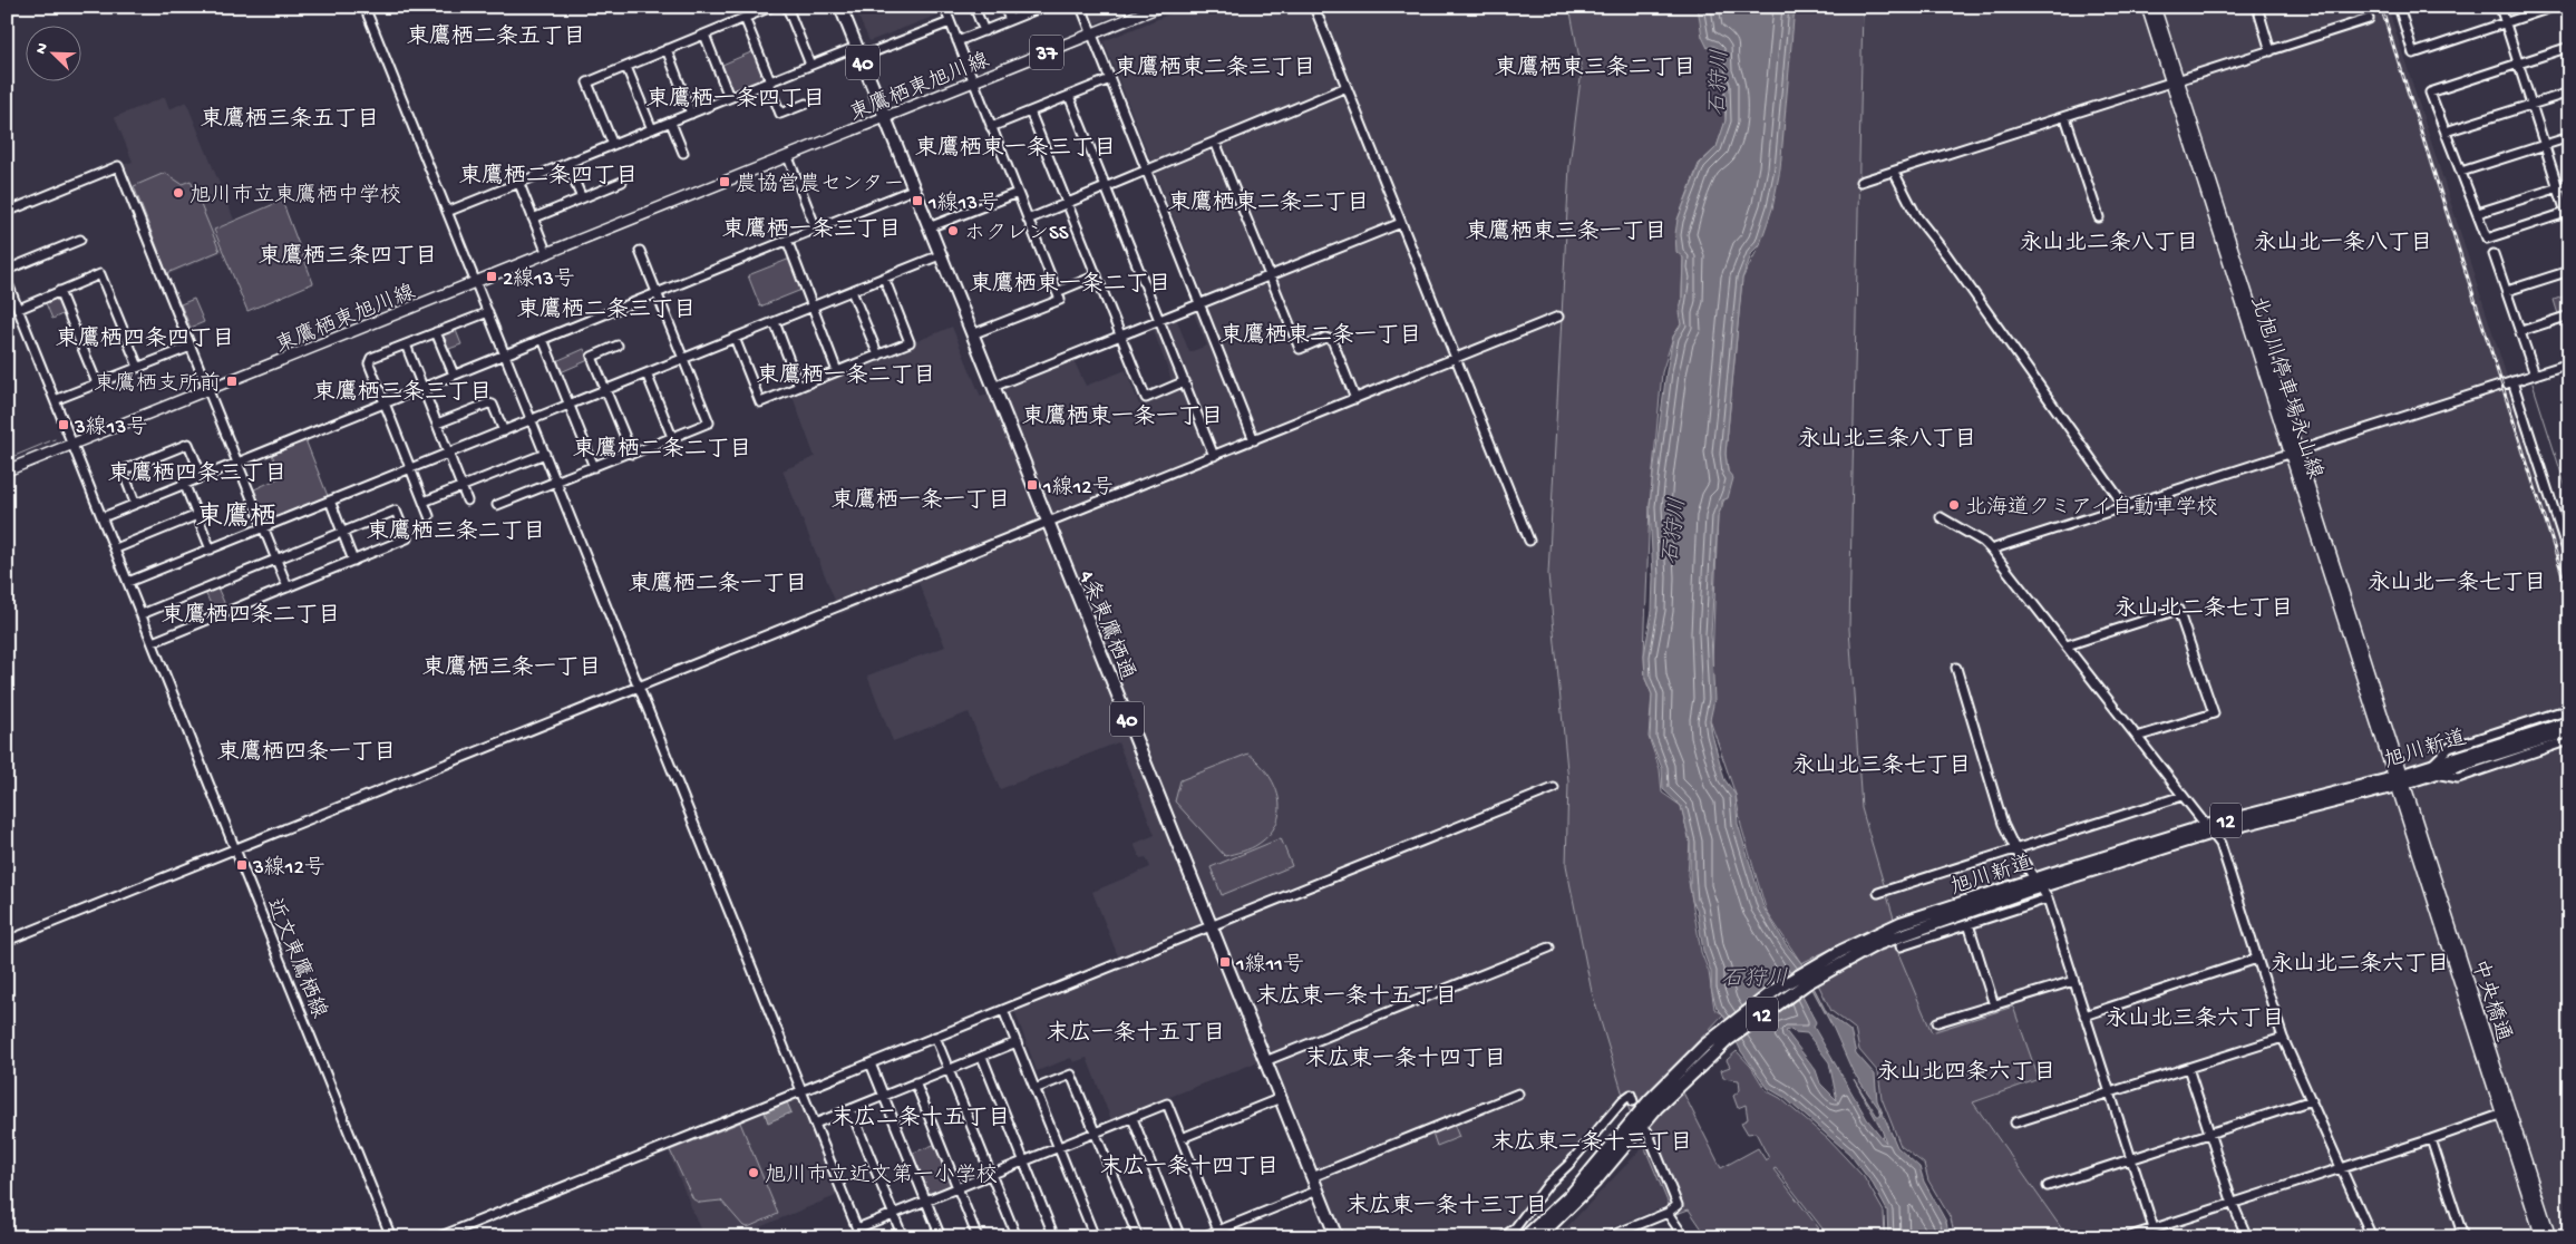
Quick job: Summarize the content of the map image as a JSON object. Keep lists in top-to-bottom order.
{
  "streets": {
    "highway": [
      "40",
      "4条東鷹栖通",
      "旭川新道",
      "12"
    ],
    "main road": [
      "37",
      "東鷹栖東旭川線",
      "北旭川停車場永山線",
      "中央橋通"
    ],
    "street": ["近文東鷹栖線"]
  },
  "crossings": [
    ["40", "東鷹栖東旭川線"],
    ["40", "4条東鷹栖通"],
    ["東鷹栖東旭川線", "4条東鷹栖通"],
    ["東鷹栖東旭川線", "近文東鷹栖線"],
    ["北旭川停車場永山線", "旭川新道"],
    ["北旭川停車場永山線", "中央橋通"],
    ["旭川新道", "中央橋通"]
  ],
  "districts": [
    "東鷹栖二条五丁目",
    "東鷹栖東二条三丁目",
    "東鷹栖東三条二丁目",
    "東鷹栖一条四丁目",
    "東鷹栖三条五丁目",
    "東鷹栖東一条三丁目",
    "東鷹栖二条四丁目",
    "東鷹栖東二条二丁目",
    "東鷹栖一条三丁目",
    "東鷹栖東三条一丁目",
    "永山北二条八丁目",
    "永山北一条八丁目",
    "東鷹栖三条四丁目",
    "東鷹栖東一条二丁目",
    "東鷹栖二条三丁目",
    "東鷹栖東二条一丁目",
    "東鷹栖四条四丁目",
    "東鷹栖一条二丁目",
    "東鷹栖三条三丁目",
    "東鷹栖東一条一丁目",
    "永山北三条八丁目",
    "東鷹栖二条二丁目",
    "東鷹栖四条三丁目",
    "東鷹栖一条一丁目",
    "東鷹栖",
    "東鷹栖三条二丁目",
    "永山北一条七丁目",
    "東鷹栖二条一丁目",
    "永山北二条七丁目",
    "東鷹栖四条二丁目",
    "東鷹栖三条一丁目",
    "東鷹栖四条一丁目",
    "永山北三条七丁目",
    "永山北二条六丁目",
    "末広東一条十五丁目",
    "永山北三条六丁目",
    "末広一条十五丁目",
    "末広東一条十四丁目",
    "永山北四条六丁目",
    "末広二条十五丁目",
    "末広東二条十三丁目",
    "末広一条十四丁目",
    "末広東一条十三丁目"
  ],
  "water": ["石狩川"],
  "places": {
    "transit": [
      "農協営農センター",
      "1線13号",
      "2線13号",
      "東鷹栖支所前",
      "3線13号",
      "1線12号",
      "3線12号",
      "1線11号"
    ],
    "other": [
      "旭川市立東鷹栖中学校",
      "ホクレンSS",
      "北海道クミアイ自動車学校",
      "旭川市立近文第一小学校"
    ]
  },
  "north": "top left"
}
